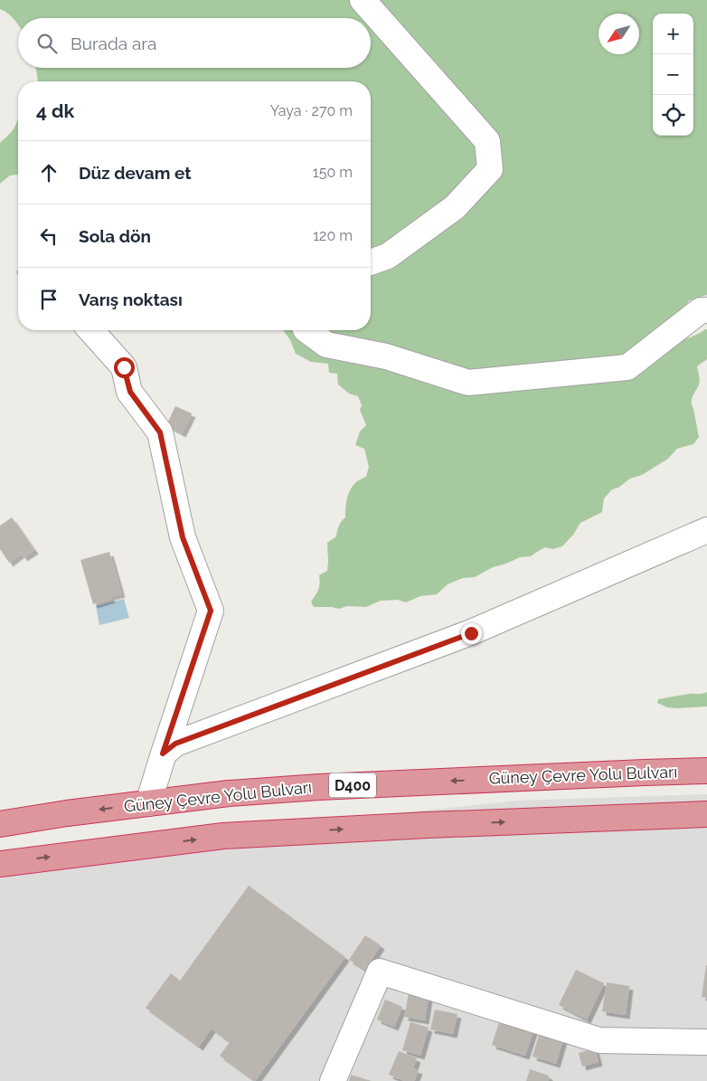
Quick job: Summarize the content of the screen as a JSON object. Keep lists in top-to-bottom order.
{
  "streets": {
    "highway": ["Güney Çevre Yolu Bulvarı", "D400"]
  },
  "north": "bottom left",
  "page": {
    "map_buttons": ["+", "−"],
    "search": "Burada ara",
    "heading": ["4 dk", "Yaya · 270 m"],
    "list": [
      ["Düz devam et", "150 m"],
      ["Sola dön", "120 m"],
      "Varış noktası"
    ]
  }
}
